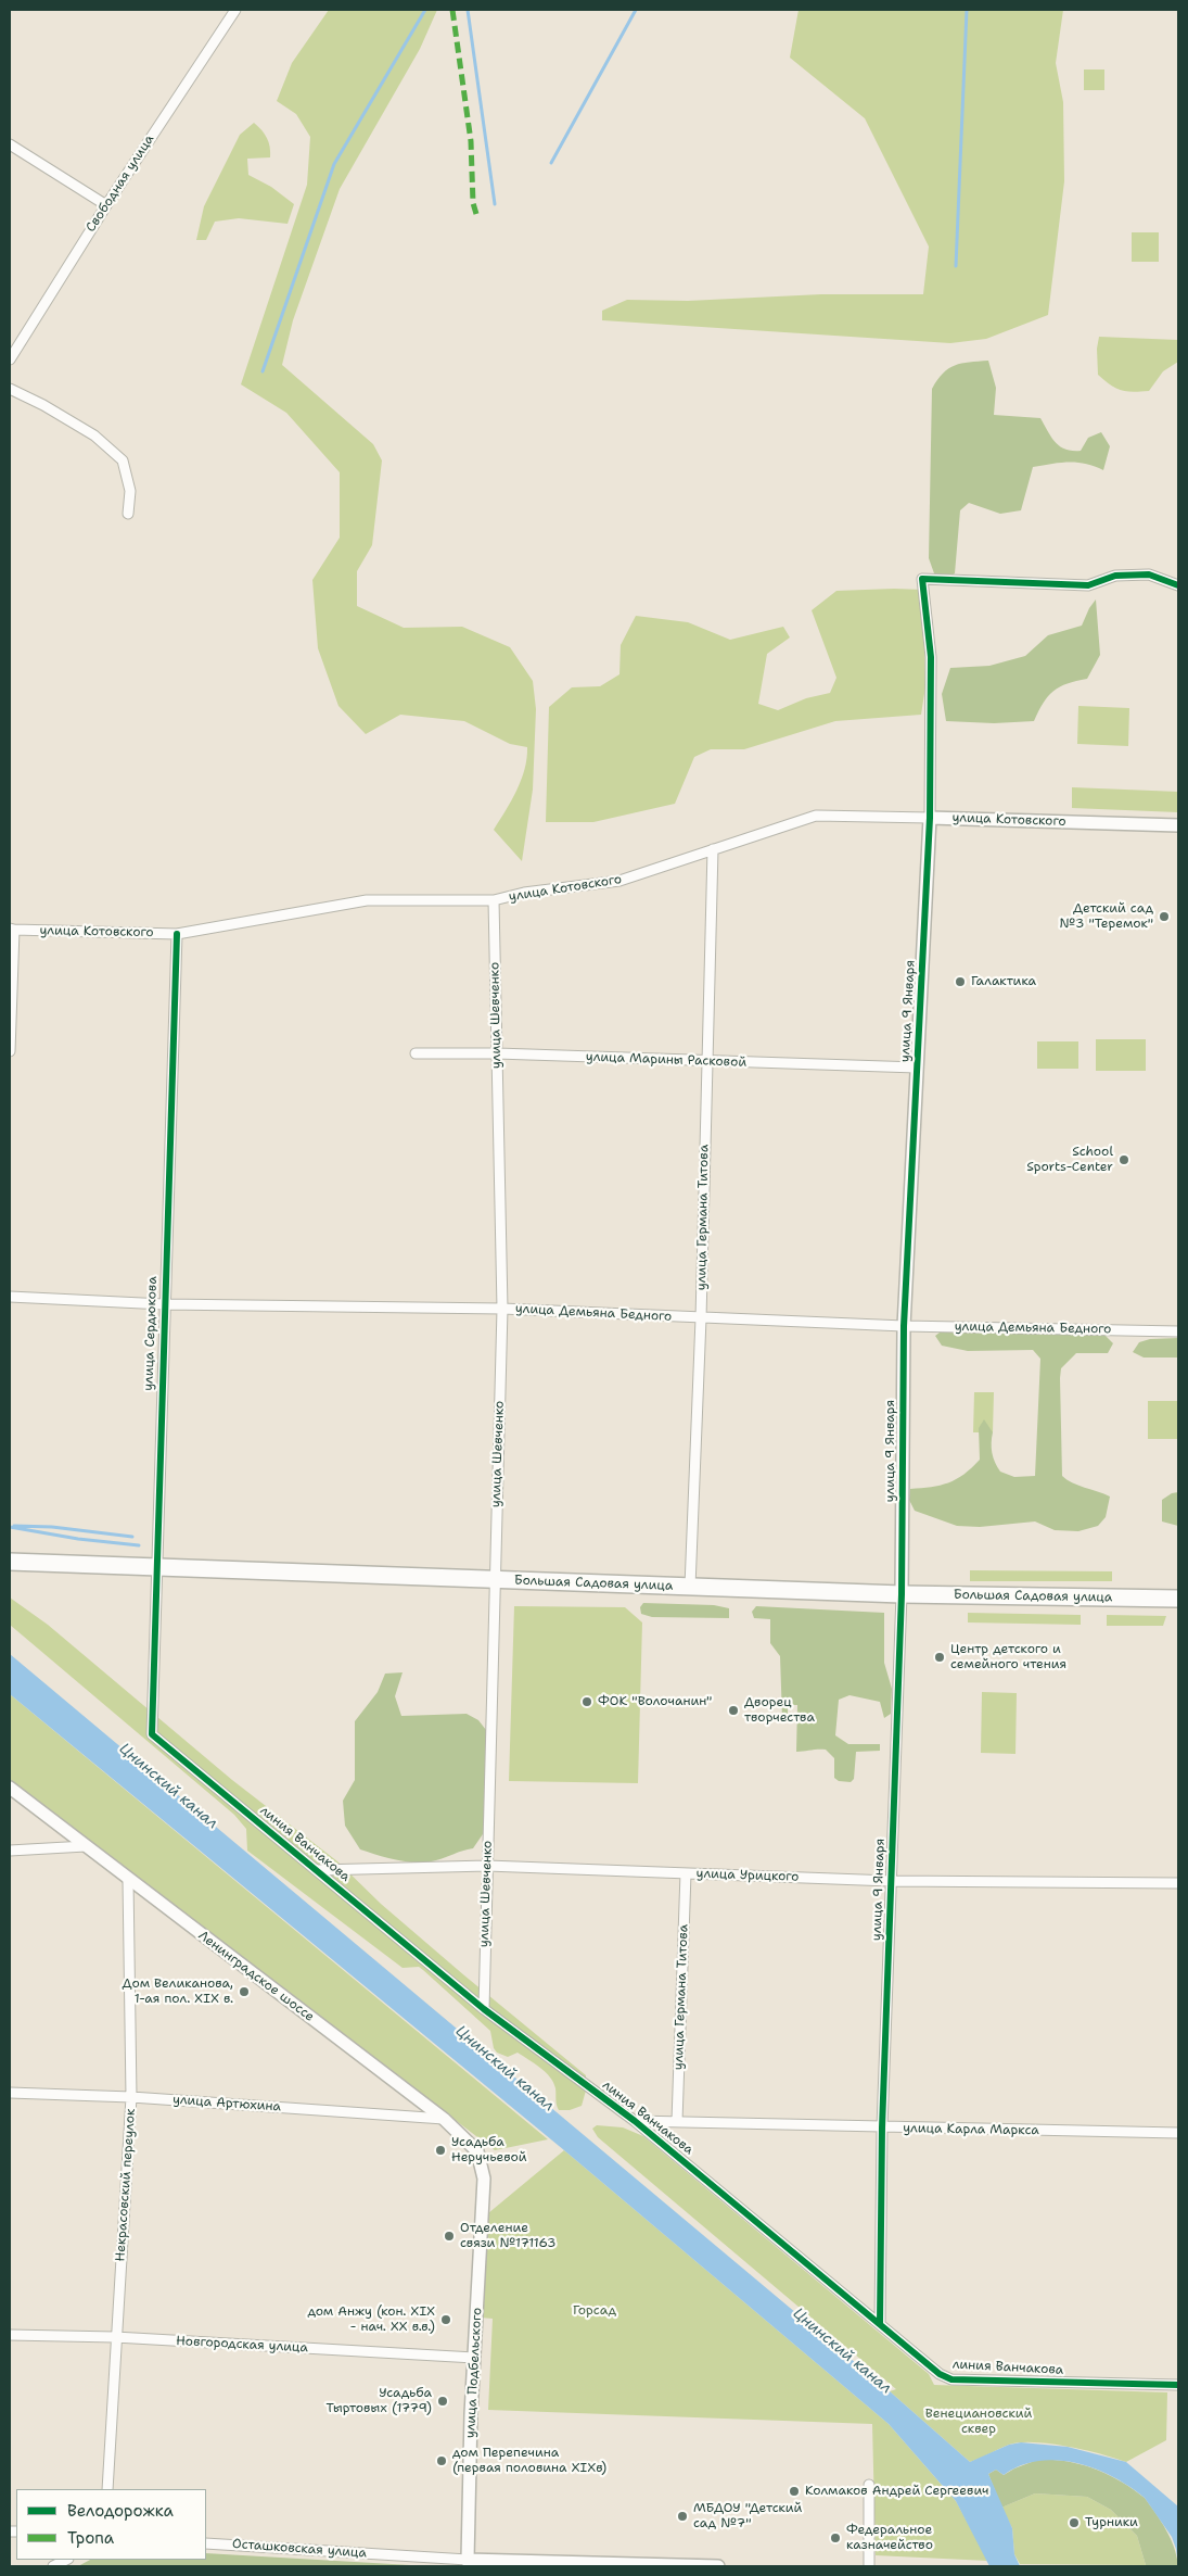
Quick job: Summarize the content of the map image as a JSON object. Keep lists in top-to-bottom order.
{
  "streets": {
    "highway": ["Большая Садовая улица"],
    "street": [
      "Свободная улица",
      "улица Котовского",
      "улица 9 Января",
      "улица Шевченко",
      "улица Марины Расковой",
      "улица Германа Титова",
      "улица Демьяна Бедного",
      "улица Сердюкова",
      "линия Ванчакова",
      "улица Урицкого",
      "Ленинградское шоссе",
      "улица Артюхина",
      "улица Карла Маркса",
      "Некрасовский переулок",
      "Новгородская улица",
      "улица Подбельского",
      "Осташковская улица"
    ]
  },
  "crossings": [
    ["улица Котовского", "улица 9 Января"],
    ["улица Котовского", "улица Шевченко"],
    ["улица Котовского", "улица Германа Титова"],
    ["улица Котовского", "улица Сердюкова"],
    ["улица 9 Января", "улица Марины Расковой"],
    ["улица 9 Января", "улица Демьяна Бедного"],
    ["улица 9 Января", "Большая Садовая улица"],
    ["улица 9 Января", "линия Ванчакова"],
    ["улица 9 Января", "улица Урицкого"],
    ["улица 9 Января", "улица Карла Маркса"],
    ["улица Шевченко", "улица Марины Расковой"],
    ["улица Шевченко", "улица Демьяна Бедного"],
    ["улица Шевченко", "Большая Садовая улица"],
    ["улица Шевченко", "линия Ванчакова"],
    ["улица Шевченко", "улица Урицкого"],
    ["улица Марины Расковой", "улица Германа Титова"],
    ["улица Германа Титова", "улица Демьяна Бедного"],
    ["улица Германа Титова", "Большая Садовая улица"],
    ["улица Германа Титова", "улица Урицкого"],
    ["улица Германа Титова", "улица Карла Маркса"],
    ["улица Демьяна Бедного", "улица Сердюкова"],
    ["улица Сердюкова", "Большая Садовая улица"],
    ["улица Сердюкова", "линия Ванчакова"],
    ["линия Ванчакова", "улица Урицкого"],
    ["линия Ванчакова", "улица Карла Маркса"],
    ["Ленинградское шоссе", "улица Артюхина"],
    ["Ленинградское шоссе", "Некрасовский переулок"],
    ["Ленинградское шоссе", "улица Подбельского"],
    ["улица Артюхина", "Некрасовский переулок"],
    ["Некрасовский переулок", "Новгородская улица"],
    ["Новгородская улица", "улица Подбельского"],
    ["улица Подбельского", "Осташковская улица"]
  ],
  "water": ["Цнинский канал"],
  "parks": ["Горсад", "Венециановский сквер"],
  "places": [
    "Детский сад №3 \"Теремок\"",
    "Галактика",
    "School Sports-Center",
    "Центр детского и семейного чтения",
    "ФОК \"Волочанин\"",
    "Дворец творчества",
    "Дом Великанова, 1-ая пол. XIX в.",
    "Усадьба Неручьевой",
    "Отделение связи №171163",
    "дом Анжу (кон. XIX - нач. XX в.в.)",
    "Усадьба Тыртовых (1779)",
    "дом Перепечина (первая половина XIXв)",
    "Колмаков Андрей Сергеевич",
    "МБДОУ \"Детский сад №7\"",
    "Турники",
    "Федеральное казначейство"
  ],
  "legend": ["Велодорожка", "Тропа"]
}
